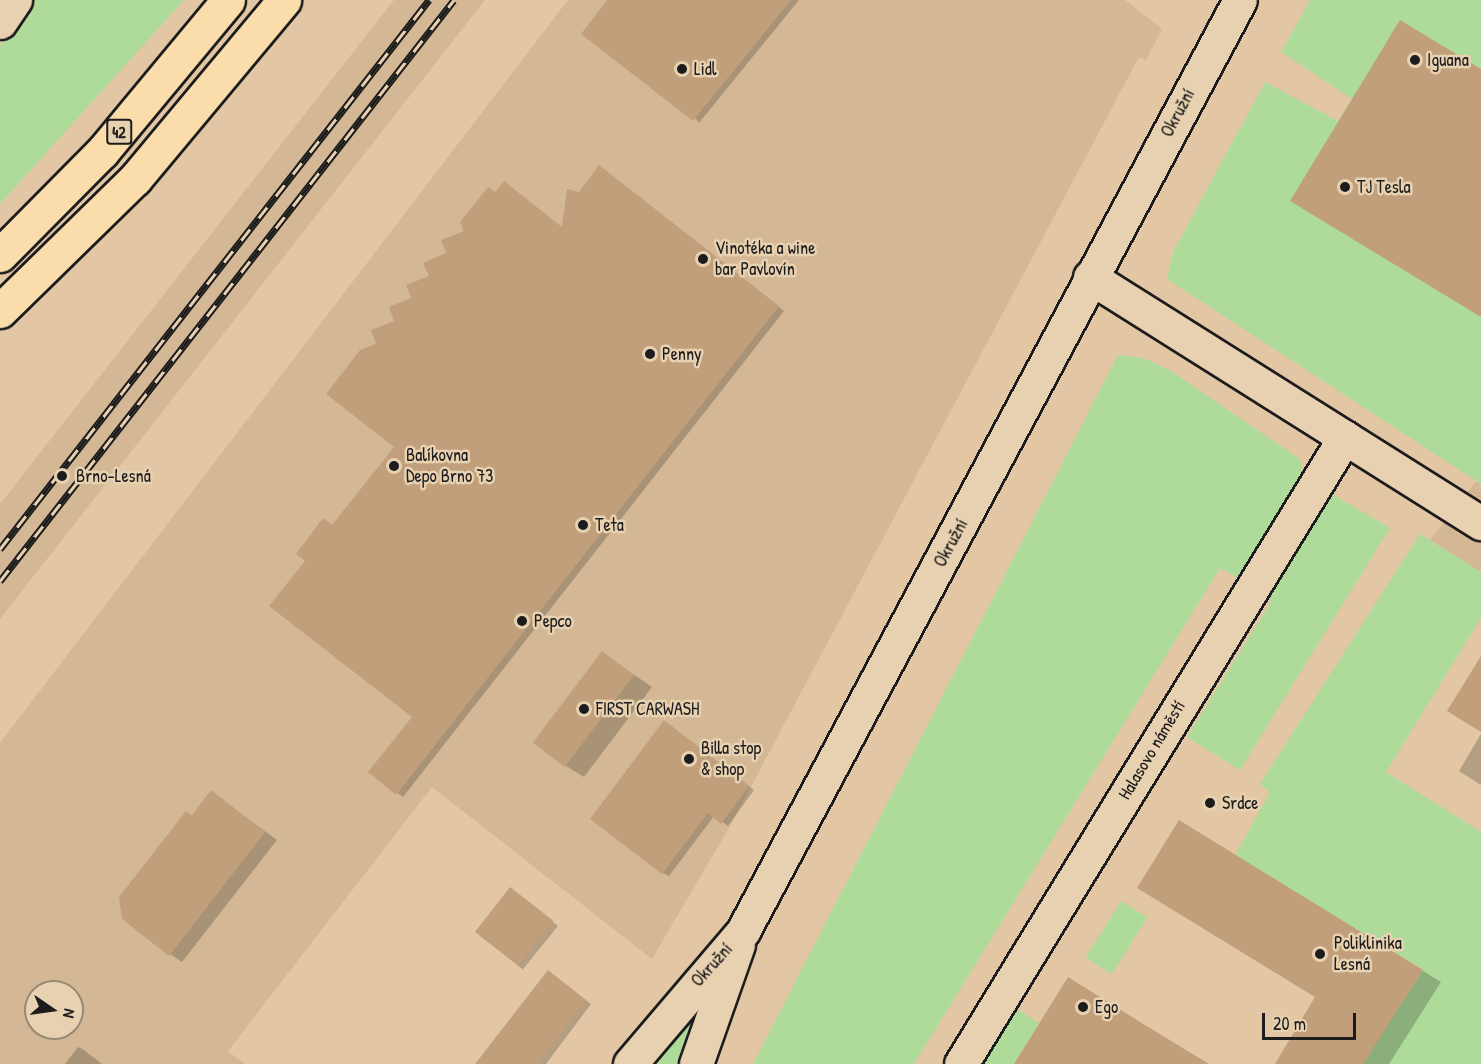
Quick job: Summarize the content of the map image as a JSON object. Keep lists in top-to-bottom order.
{
  "streets": {
    "highway": ["42"],
    "street": ["Okružní", "Halasovo náměstí"]
  },
  "places": [
    "Iguana",
    "Lidl",
    "TJ Tesla",
    "Vinotéka a wine bar Pavlovín",
    "Penny",
    "Balíkovna Depo Brno 73",
    "Brno-Lesná",
    "Teta",
    "Pepco",
    "FIRST CARWASH",
    "Billa stop & shop",
    "Srdce",
    "Poliklinika Lesná",
    "Ego"
  ],
  "scale_bar": "20 m",
  "north": "right"
}
